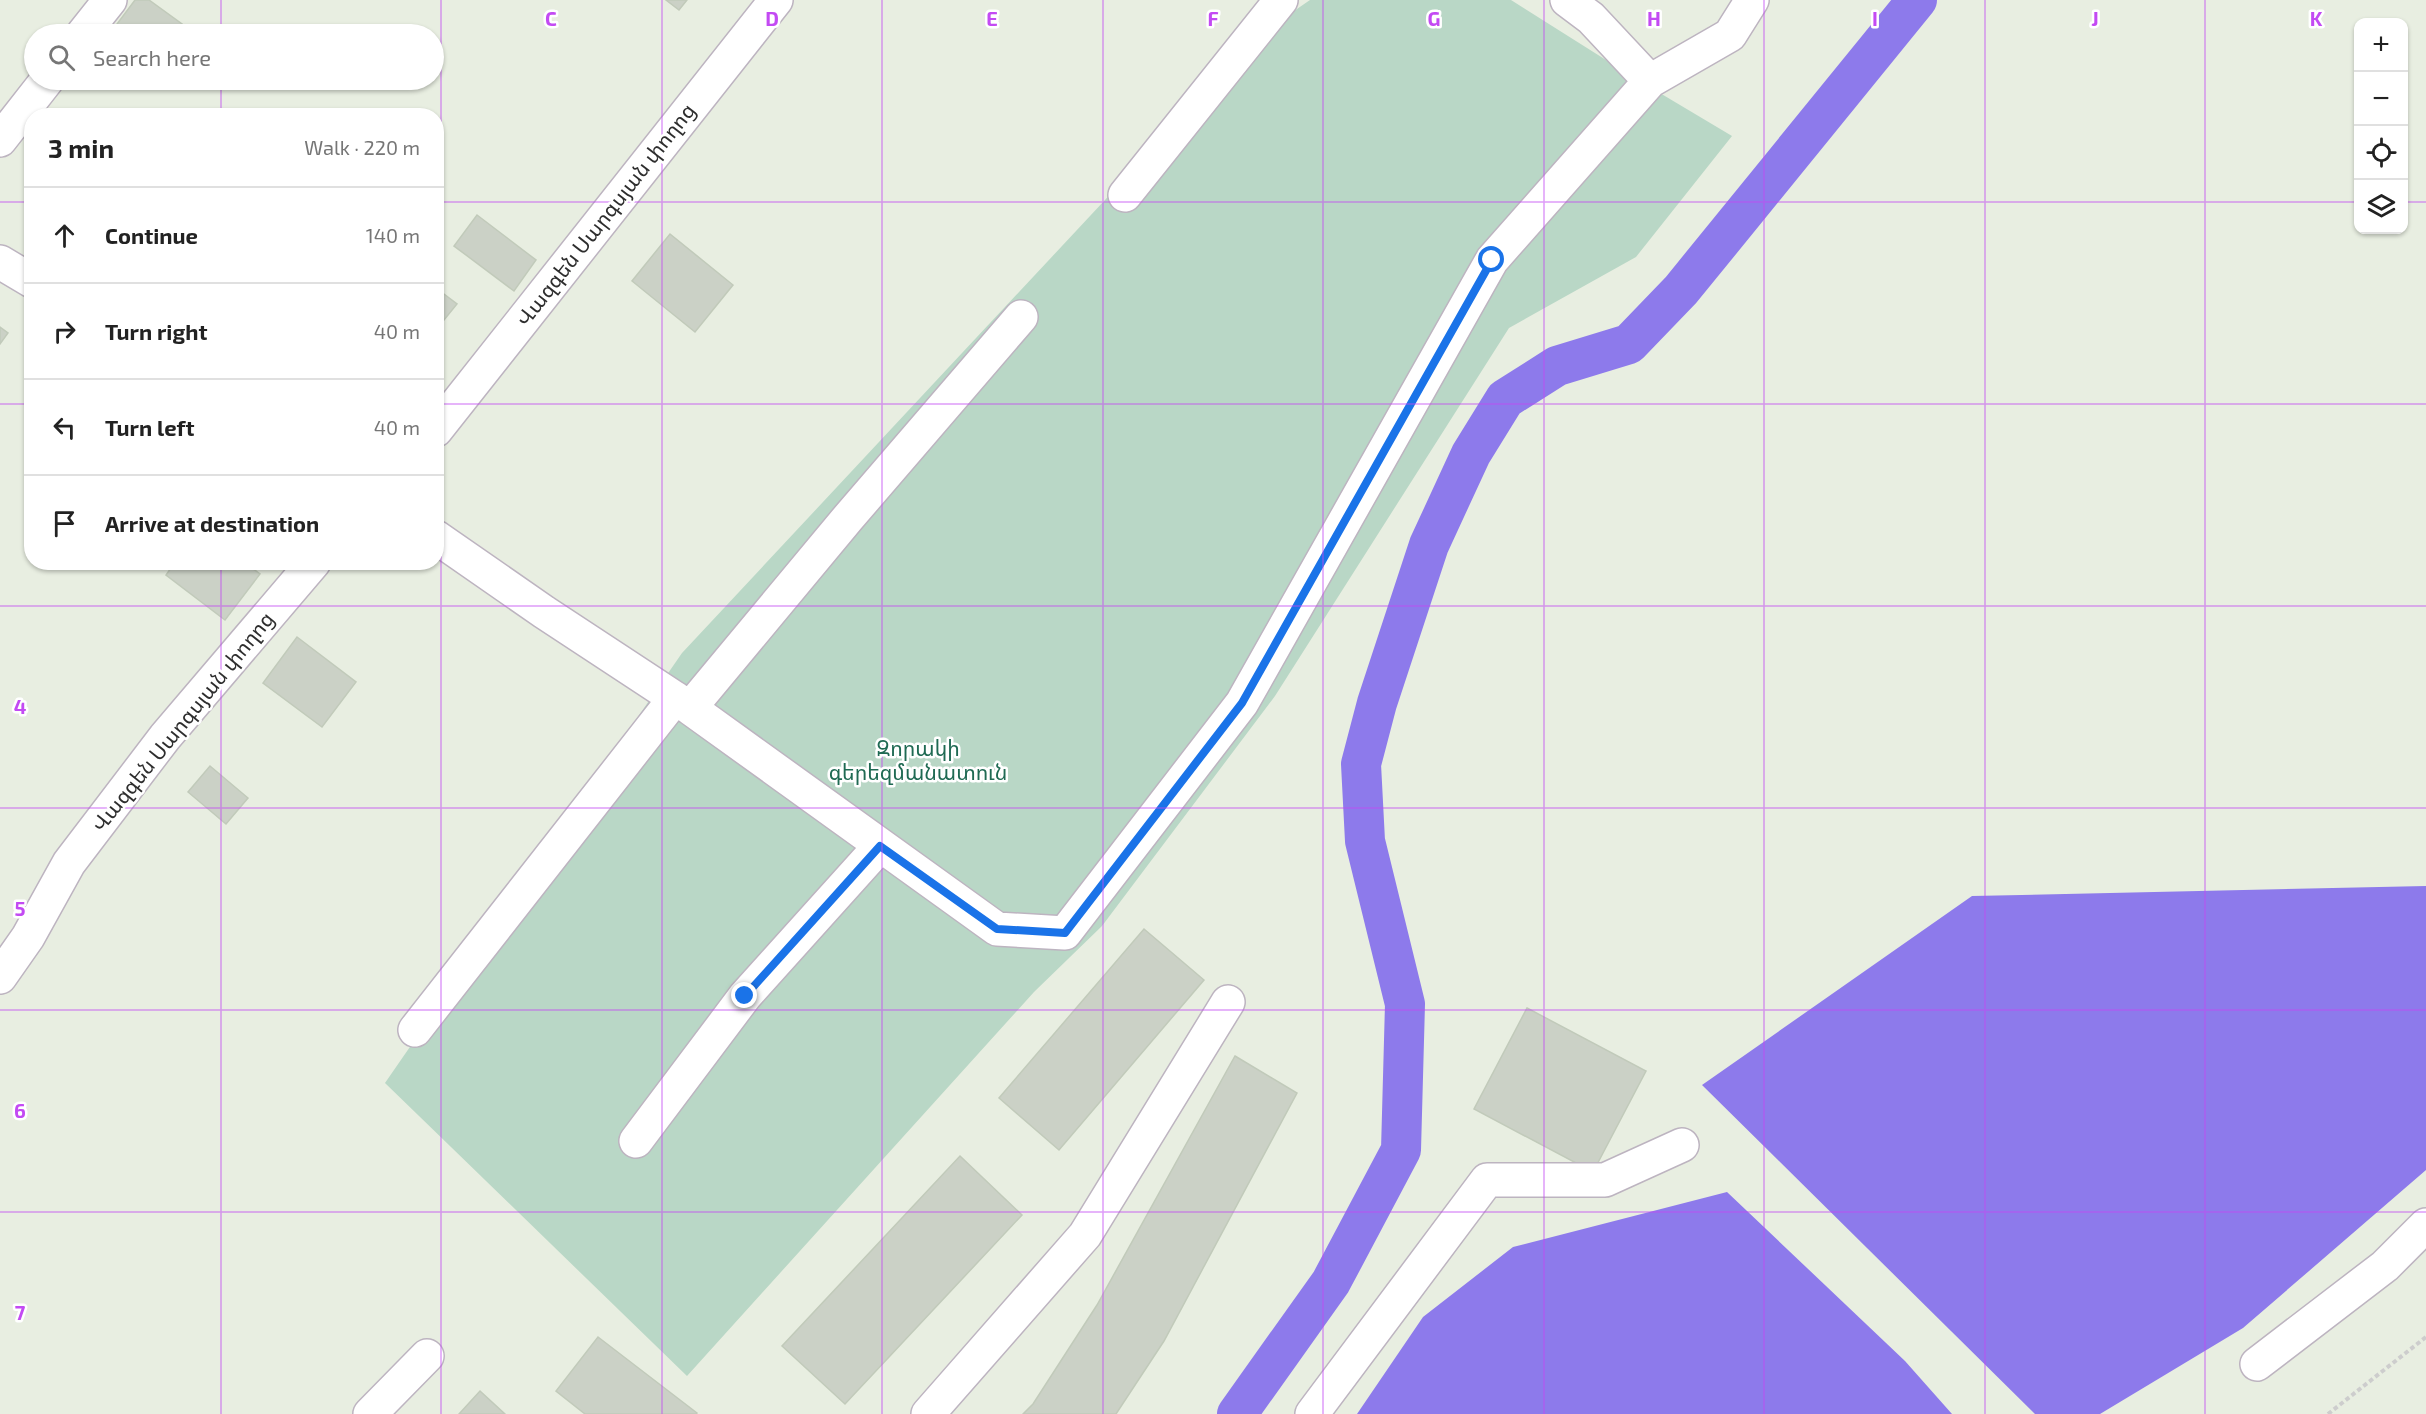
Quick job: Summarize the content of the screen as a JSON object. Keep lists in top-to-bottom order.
{
  "streets": {
    "street": ["Վազգեն Սարգսյան փողոց"]
  },
  "parks": ["Զորակի գերեզմանատուն"],
  "page": {
    "map_buttons": ["+", "−"],
    "search": "Search here",
    "heading": ["3 min", "Walk · 220 m"],
    "list": [
      ["Continue", "140 m"],
      ["Turn right", "40 m"],
      ["Turn left", "40 m"],
      "Arrive at destination"
    ]
  },
  "grid": {
    "columns": [
      "C",
      "D",
      "E",
      "F",
      "G",
      "H",
      "I",
      "J",
      "K"
    ],
    "rows": [
      "4",
      "5",
      "6",
      "7"
    ]
  }
}
